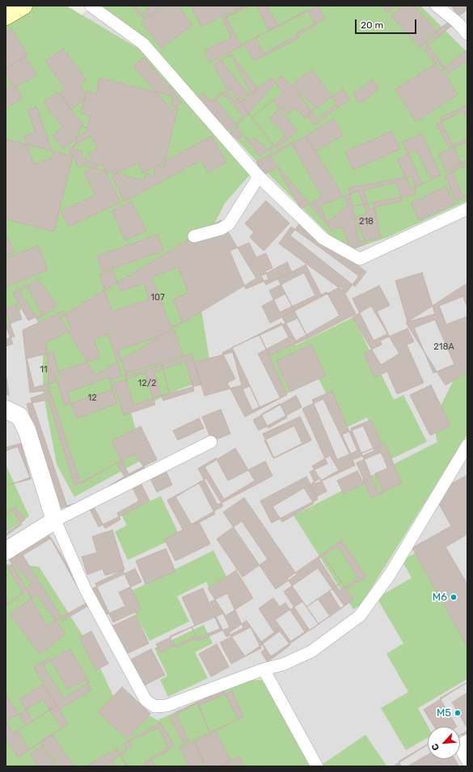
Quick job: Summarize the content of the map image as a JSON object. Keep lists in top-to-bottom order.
{
  "places": ["М6", "М5"],
  "house_numbers": [
    "218",
    "107",
    "218А",
    "11",
    "12/2",
    "12"
  ],
  "scale_bar": "20 m",
  "north": "bottom left"
}
